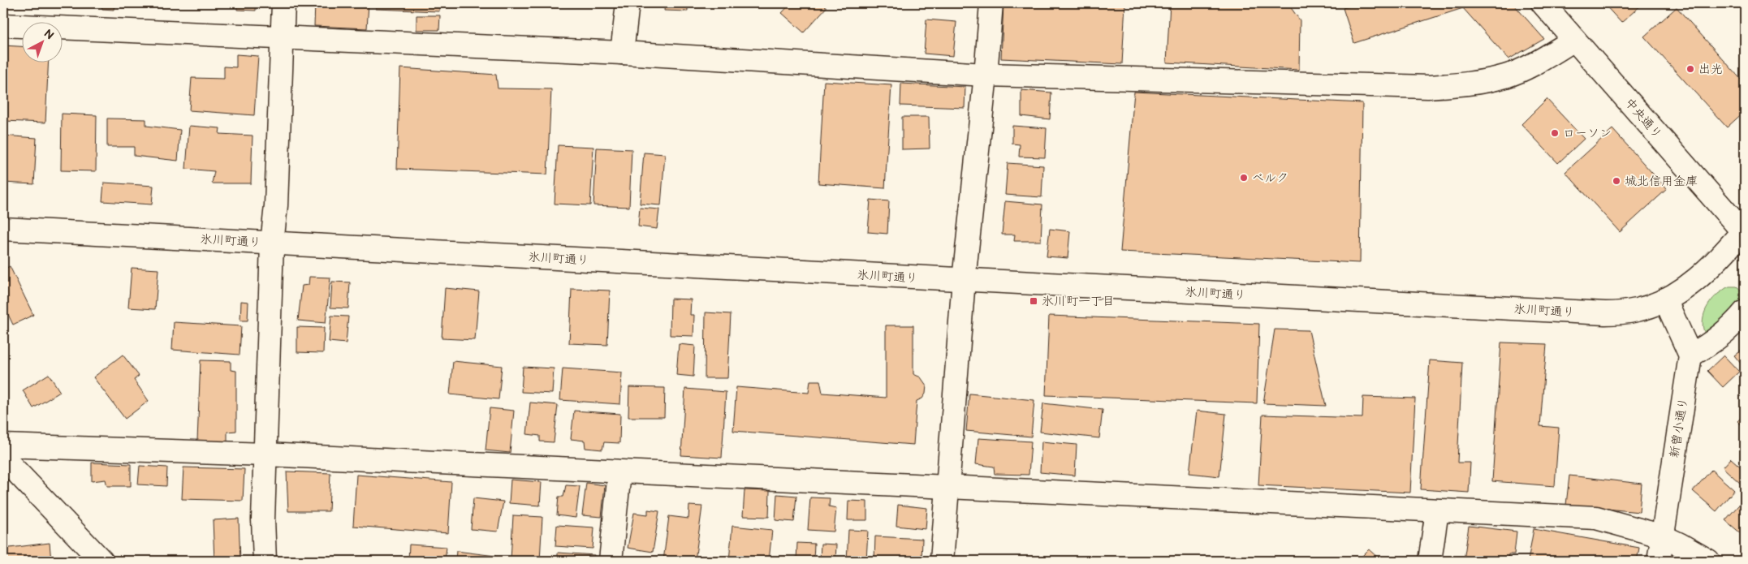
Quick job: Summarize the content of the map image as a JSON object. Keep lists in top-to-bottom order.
{
  "streets": {
    "street": ["中央通り", "氷川町通り", "新曽小通り"]
  },
  "crossings": [
    ["中央通り", "氷川町通り"]
  ],
  "places": {
    "other": [
      "出光",
      "ローソン",
      "ベルク",
      "城北信用金庫"
    ],
    "transit": ["氷川町一丁目"]
  },
  "north": "top right"
}
